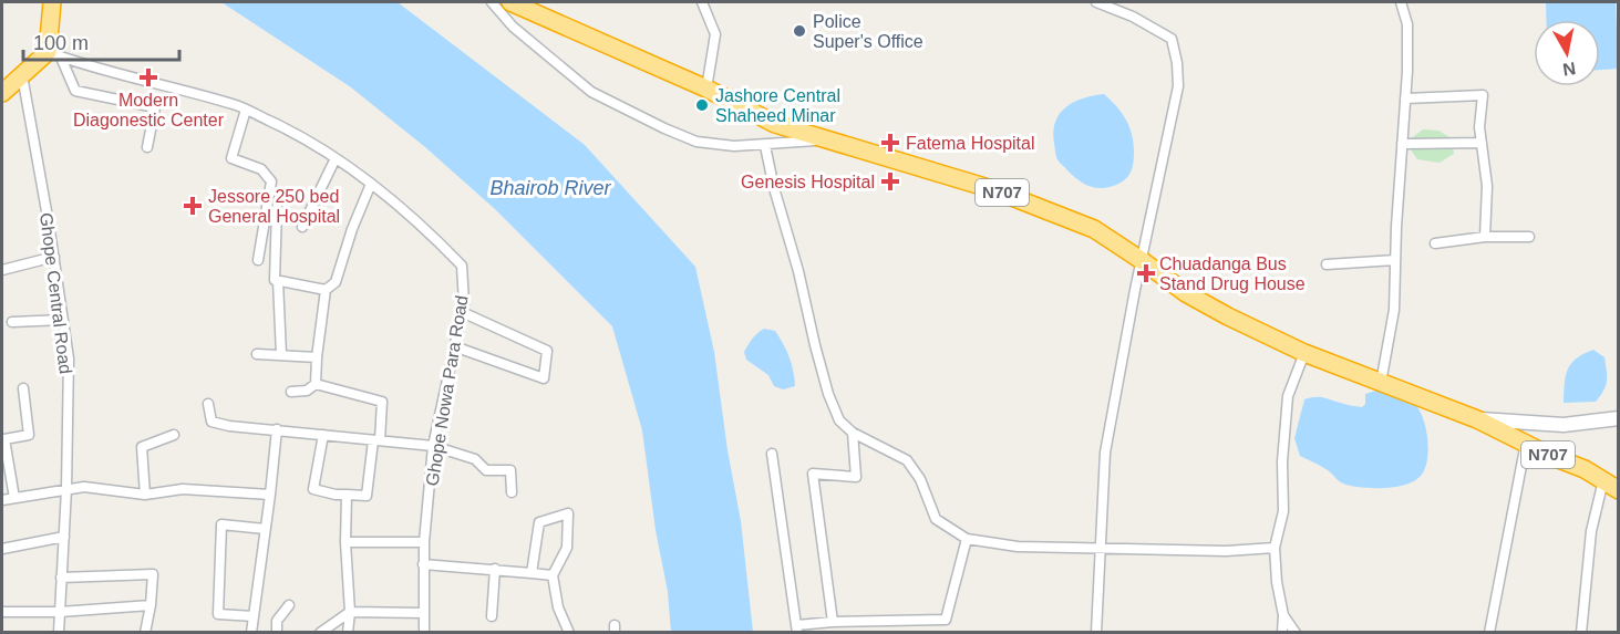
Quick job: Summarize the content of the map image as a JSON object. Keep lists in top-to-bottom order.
{
  "streets": {
    "highway": ["N707"],
    "street": ["Ghope Central Road", "Ghope Nowa Para Road"]
  },
  "water": ["Bhairob River"],
  "places": {
    "other": ["Police Super's Office", "Jashore Central Shaheed Minar"],
    "health": [
      "Modern Diagonestic Center",
      "Fatema Hospital",
      "Genesis Hospital",
      "Jessore 250 bed General Hospital",
      "Chuadanga Bus Stand Drug House"
    ]
  },
  "scale_bar": "100 m",
  "north": "bottom"
}
